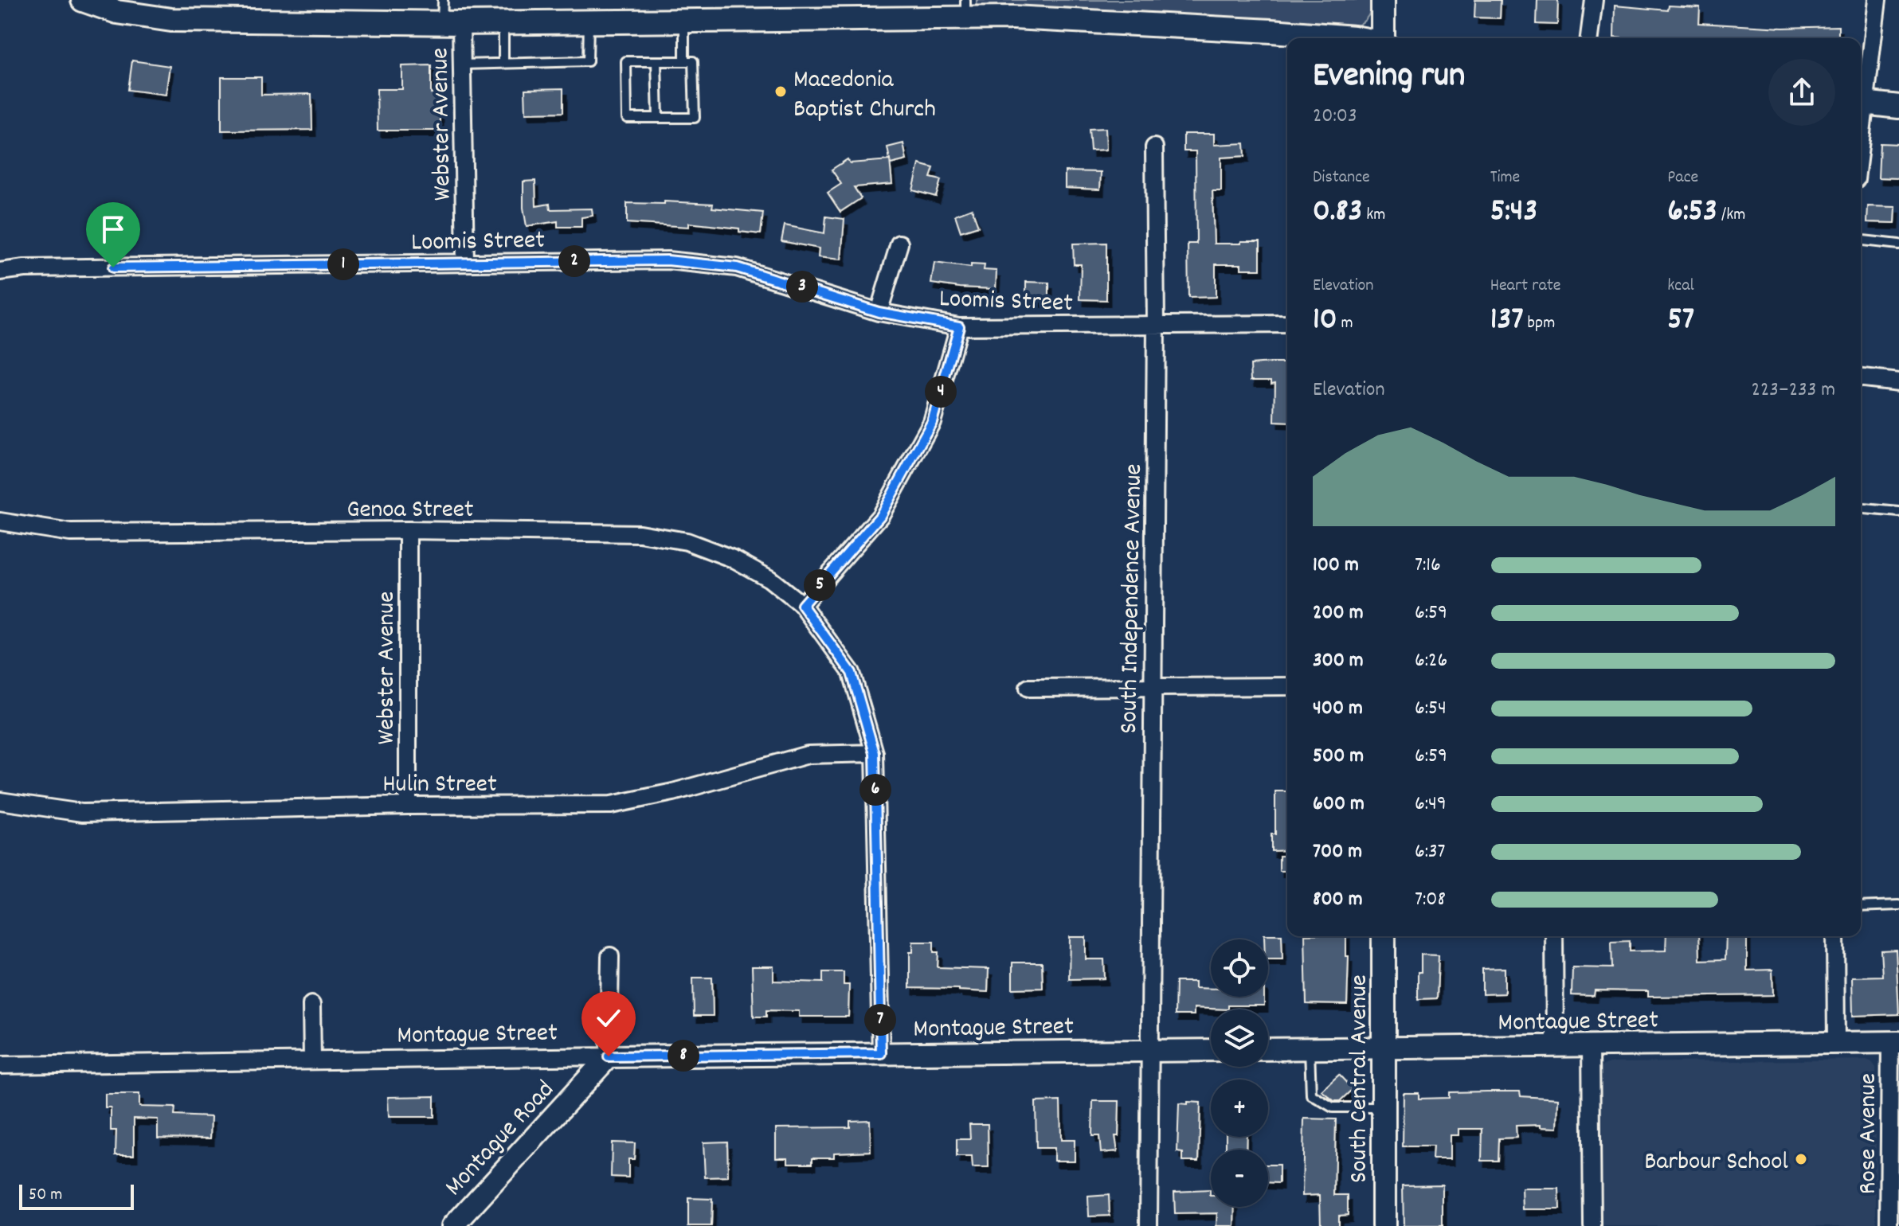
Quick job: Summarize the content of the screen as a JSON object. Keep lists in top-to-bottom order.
{
  "streets": {
    "main road": ["South Central Avenue"],
    "street": [
      "Webster Avenue",
      "Loomis Street",
      "Genoa Street",
      "South Independence Avenue",
      "Hulin Street",
      "Montague Street",
      "Rose Avenue",
      "Montague Road"
    ]
  },
  "crossings": [
    ["Webster Avenue", "Loomis Street"],
    ["Webster Avenue", "Genoa Street"],
    ["Webster Avenue", "Hulin Street"],
    ["Loomis Street", "South Independence Avenue"],
    ["Genoa Street", "Hulin Street"],
    ["Genoa Street", "Montague Street"],
    ["South Independence Avenue", "Montague Street"],
    ["Montague Street", "South Central Avenue"],
    ["Montague Street", "Rose Avenue"],
    ["Montague Street", "Montague Road"]
  ],
  "places": ["Macedonia Baptist Church", "Barbour School"],
  "scale_bar": "50 m",
  "page": {
    "heading": ["Evening run", "20:03"],
    "stats": [
      ["Distance", "0.83 km"],
      ["Time", "5:43"],
      ["Pace", "6:53 /km"],
      ["Elevation", "10 m"],
      ["Heart rate", "137 bpm"],
      ["kcal", "57"]
    ],
    "pins": [
      "2",
      "1",
      "3",
      "4",
      "5",
      "6",
      "7",
      "8"
    ],
    "chart": ["Elevation", "223–233 m"],
    "list": [
      {
        "name": "100 m",
        "note": "7:16"
      },
      {
        "name": "200 m",
        "note": "6:59"
      },
      {
        "name": "300 m",
        "note": "6:26"
      },
      {
        "name": "400 m",
        "note": "6:54"
      },
      {
        "name": "500 m",
        "note": "6:59"
      },
      {
        "name": "600 m",
        "note": "6:49"
      },
      {
        "name": "700 m",
        "note": "6:37"
      },
      {
        "name": "800 m",
        "note": "7:08"
      }
    ],
    "map_buttons": ["+", "−"],
    "scale": "50 m"
  }
}
